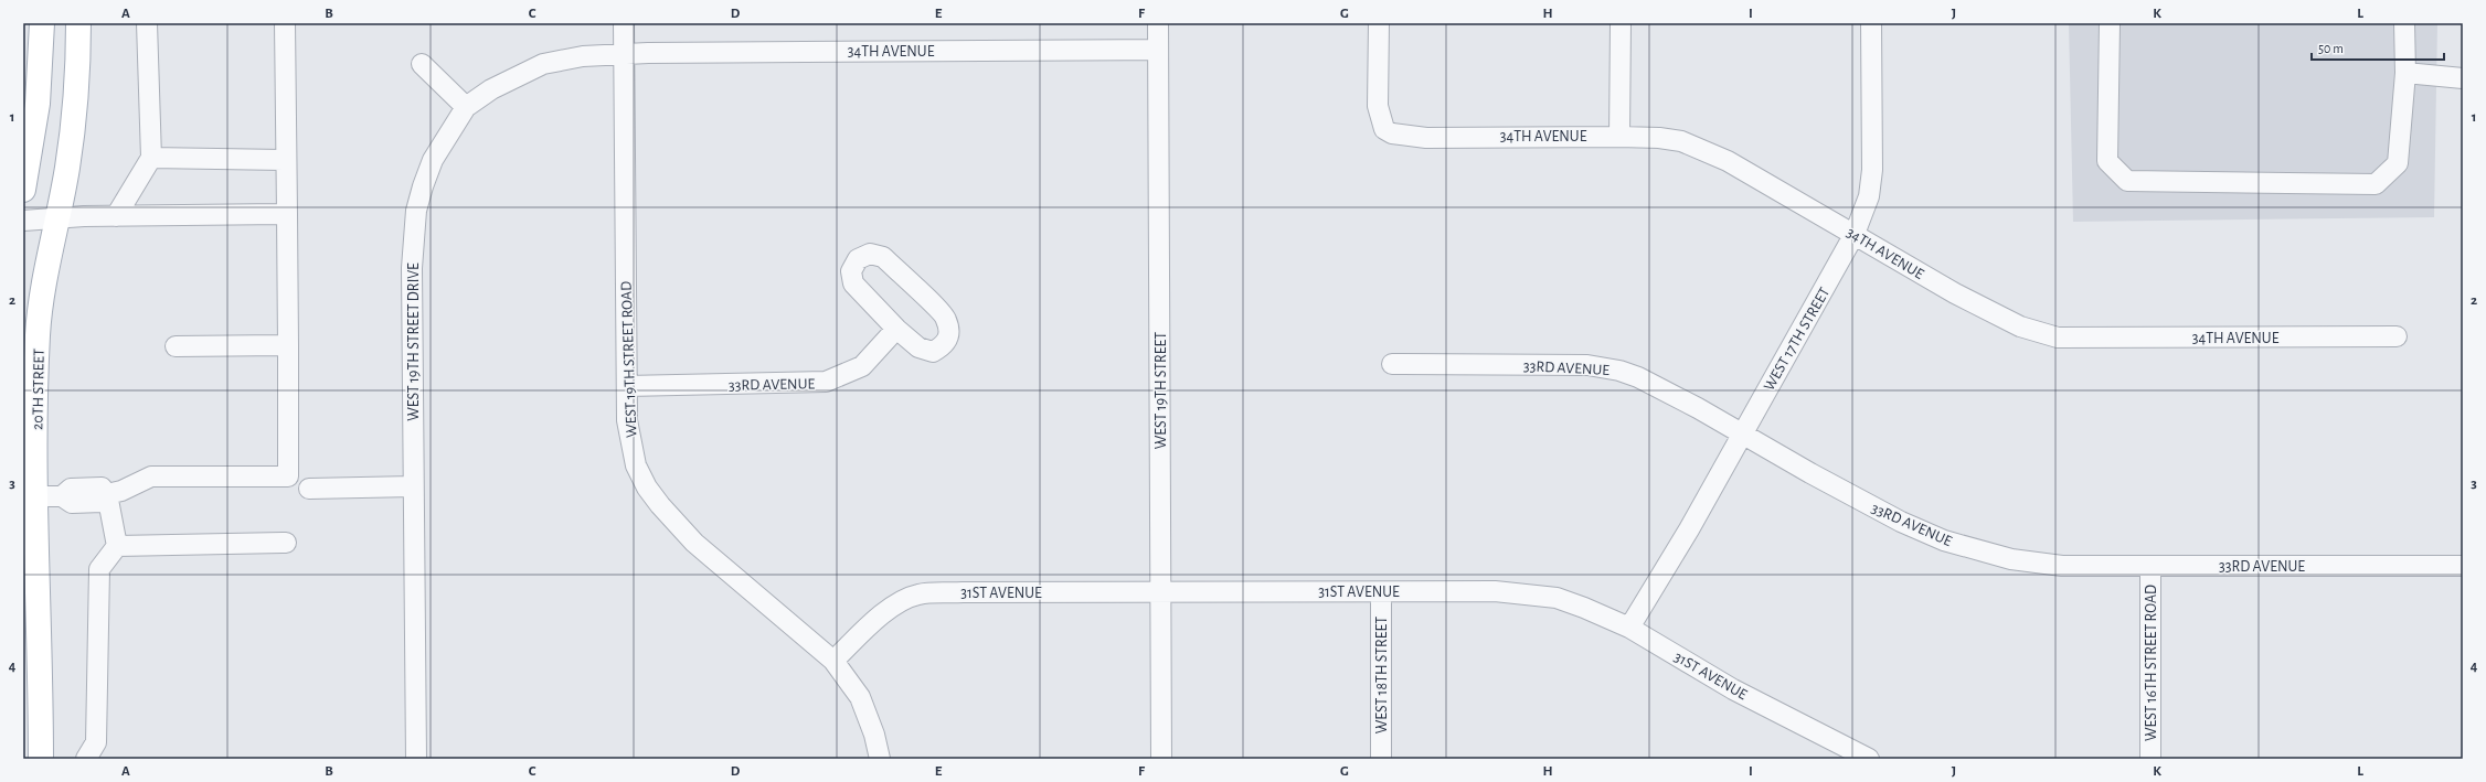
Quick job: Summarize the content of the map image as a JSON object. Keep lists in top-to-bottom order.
{
  "streets": {
    "main road": ["20TH STREET"],
    "street": [
      "34TH AVENUE",
      "WEST 17TH STREET",
      "WEST 19TH STREET DRIVE",
      "WEST 19TH STREET ROAD",
      "33RD AVENUE",
      "WEST 19TH STREET",
      "31ST AVENUE",
      "WEST 16TH STREET ROAD",
      "WEST 18TH STREET"
    ]
  },
  "crossings": [
    ["34TH AVENUE", "WEST 17TH STREET"],
    ["34TH AVENUE", "WEST 19TH STREET DRIVE"],
    ["34TH AVENUE", "WEST 19TH STREET ROAD"],
    ["34TH AVENUE", "WEST 19TH STREET"],
    ["WEST 17TH STREET", "33RD AVENUE"],
    ["WEST 17TH STREET", "31ST AVENUE"],
    ["WEST 19TH STREET DRIVE", "WEST 19TH STREET ROAD"],
    ["WEST 19TH STREET ROAD", "33RD AVENUE"],
    ["WEST 19TH STREET ROAD", "31ST AVENUE"],
    ["33RD AVENUE", "WEST 16TH STREET ROAD"],
    ["WEST 19TH STREET", "31ST AVENUE"],
    ["31ST AVENUE", "WEST 18TH STREET"]
  ],
  "scale_bar": "50 m",
  "grid": {
    "columns": [
      "A",
      "B",
      "C",
      "D",
      "E",
      "F",
      "G",
      "H",
      "I",
      "J",
      "K",
      "L"
    ],
    "rows": [
      "1",
      "2",
      "3",
      "4"
    ]
  }
}
